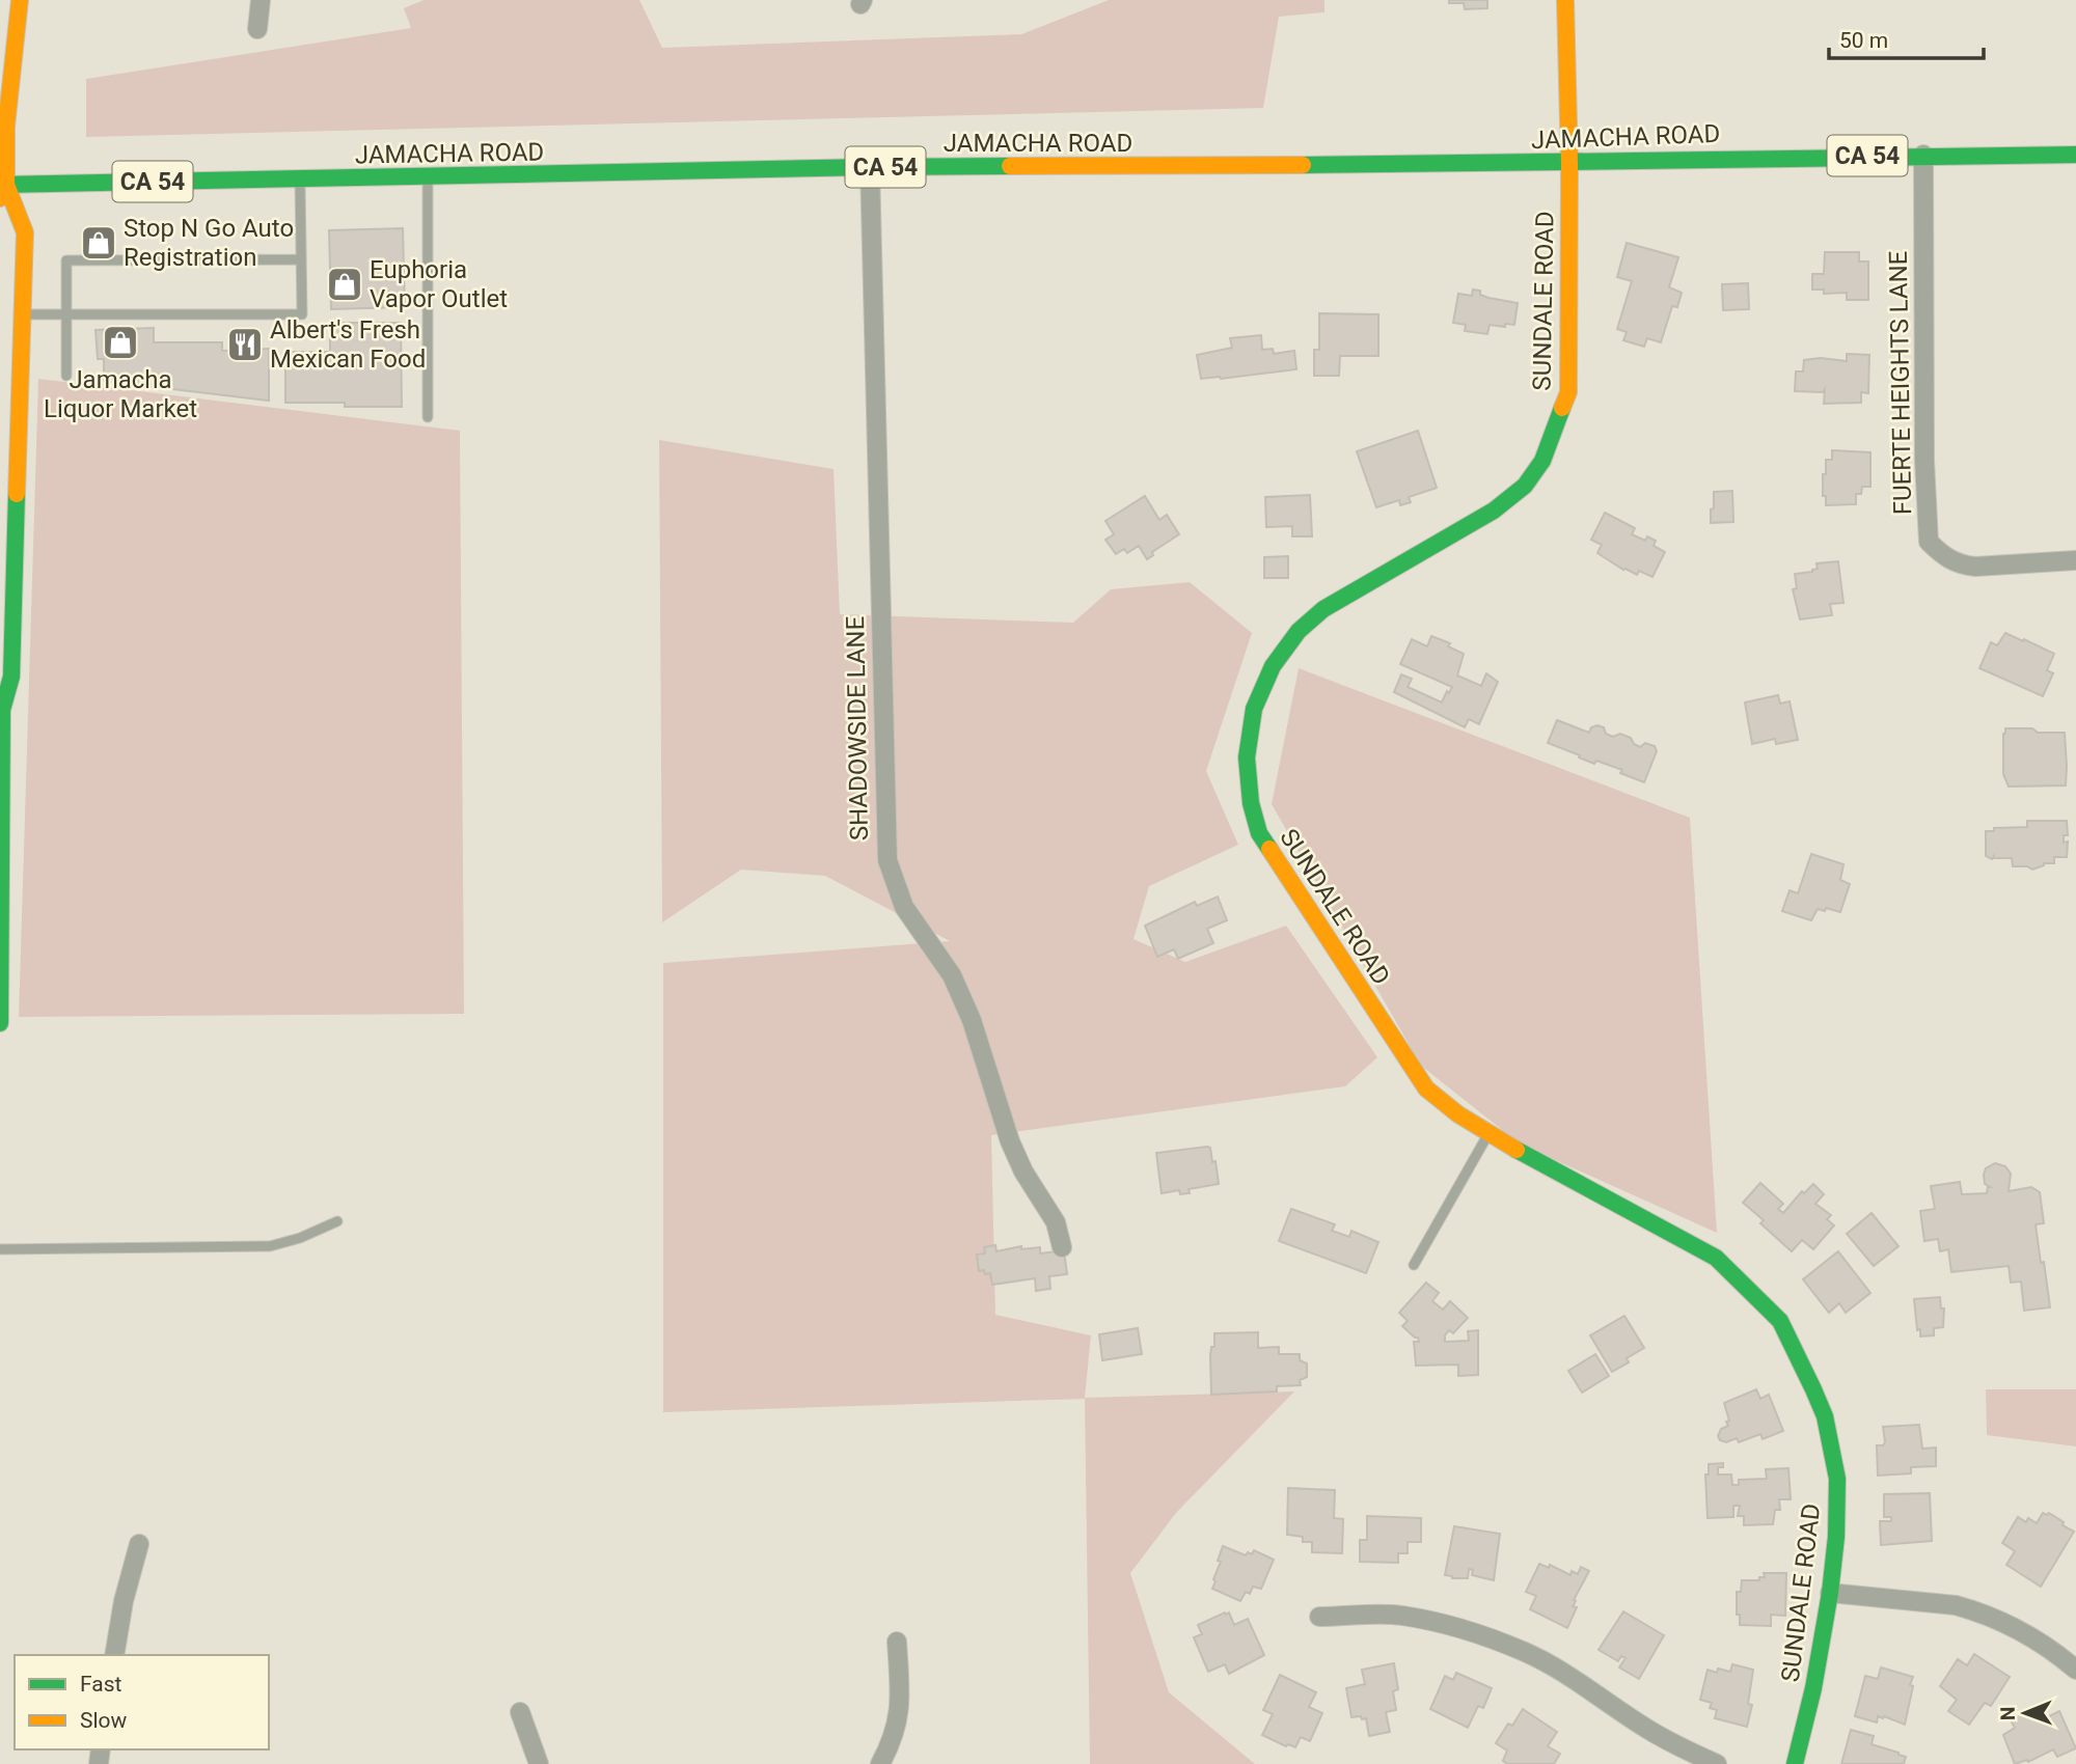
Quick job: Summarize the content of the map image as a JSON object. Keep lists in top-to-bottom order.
{
  "streets": {
    "main road": ["JAMACHA ROAD", "CA 54", "SUNDALE ROAD"],
    "street": ["FUERTE HEIGHTS LANE", "SHADOWSIDE LANE"]
  },
  "crossings": [
    ["JAMACHA ROAD", "SUNDALE ROAD"],
    ["JAMACHA ROAD", "FUERTE HEIGHTS LANE"],
    ["JAMACHA ROAD", "SHADOWSIDE LANE"]
  ],
  "places": {
    "shop": ["Stop N Go Auto Registration", "Euphoria Vapor Outlet", "Jamacha Liquor Market"],
    "restaurant": ["Albert's Fresh Mexican Food"]
  },
  "legend": ["Fast", "Slow"],
  "scale_bar": "50 m",
  "north": "left"
}
